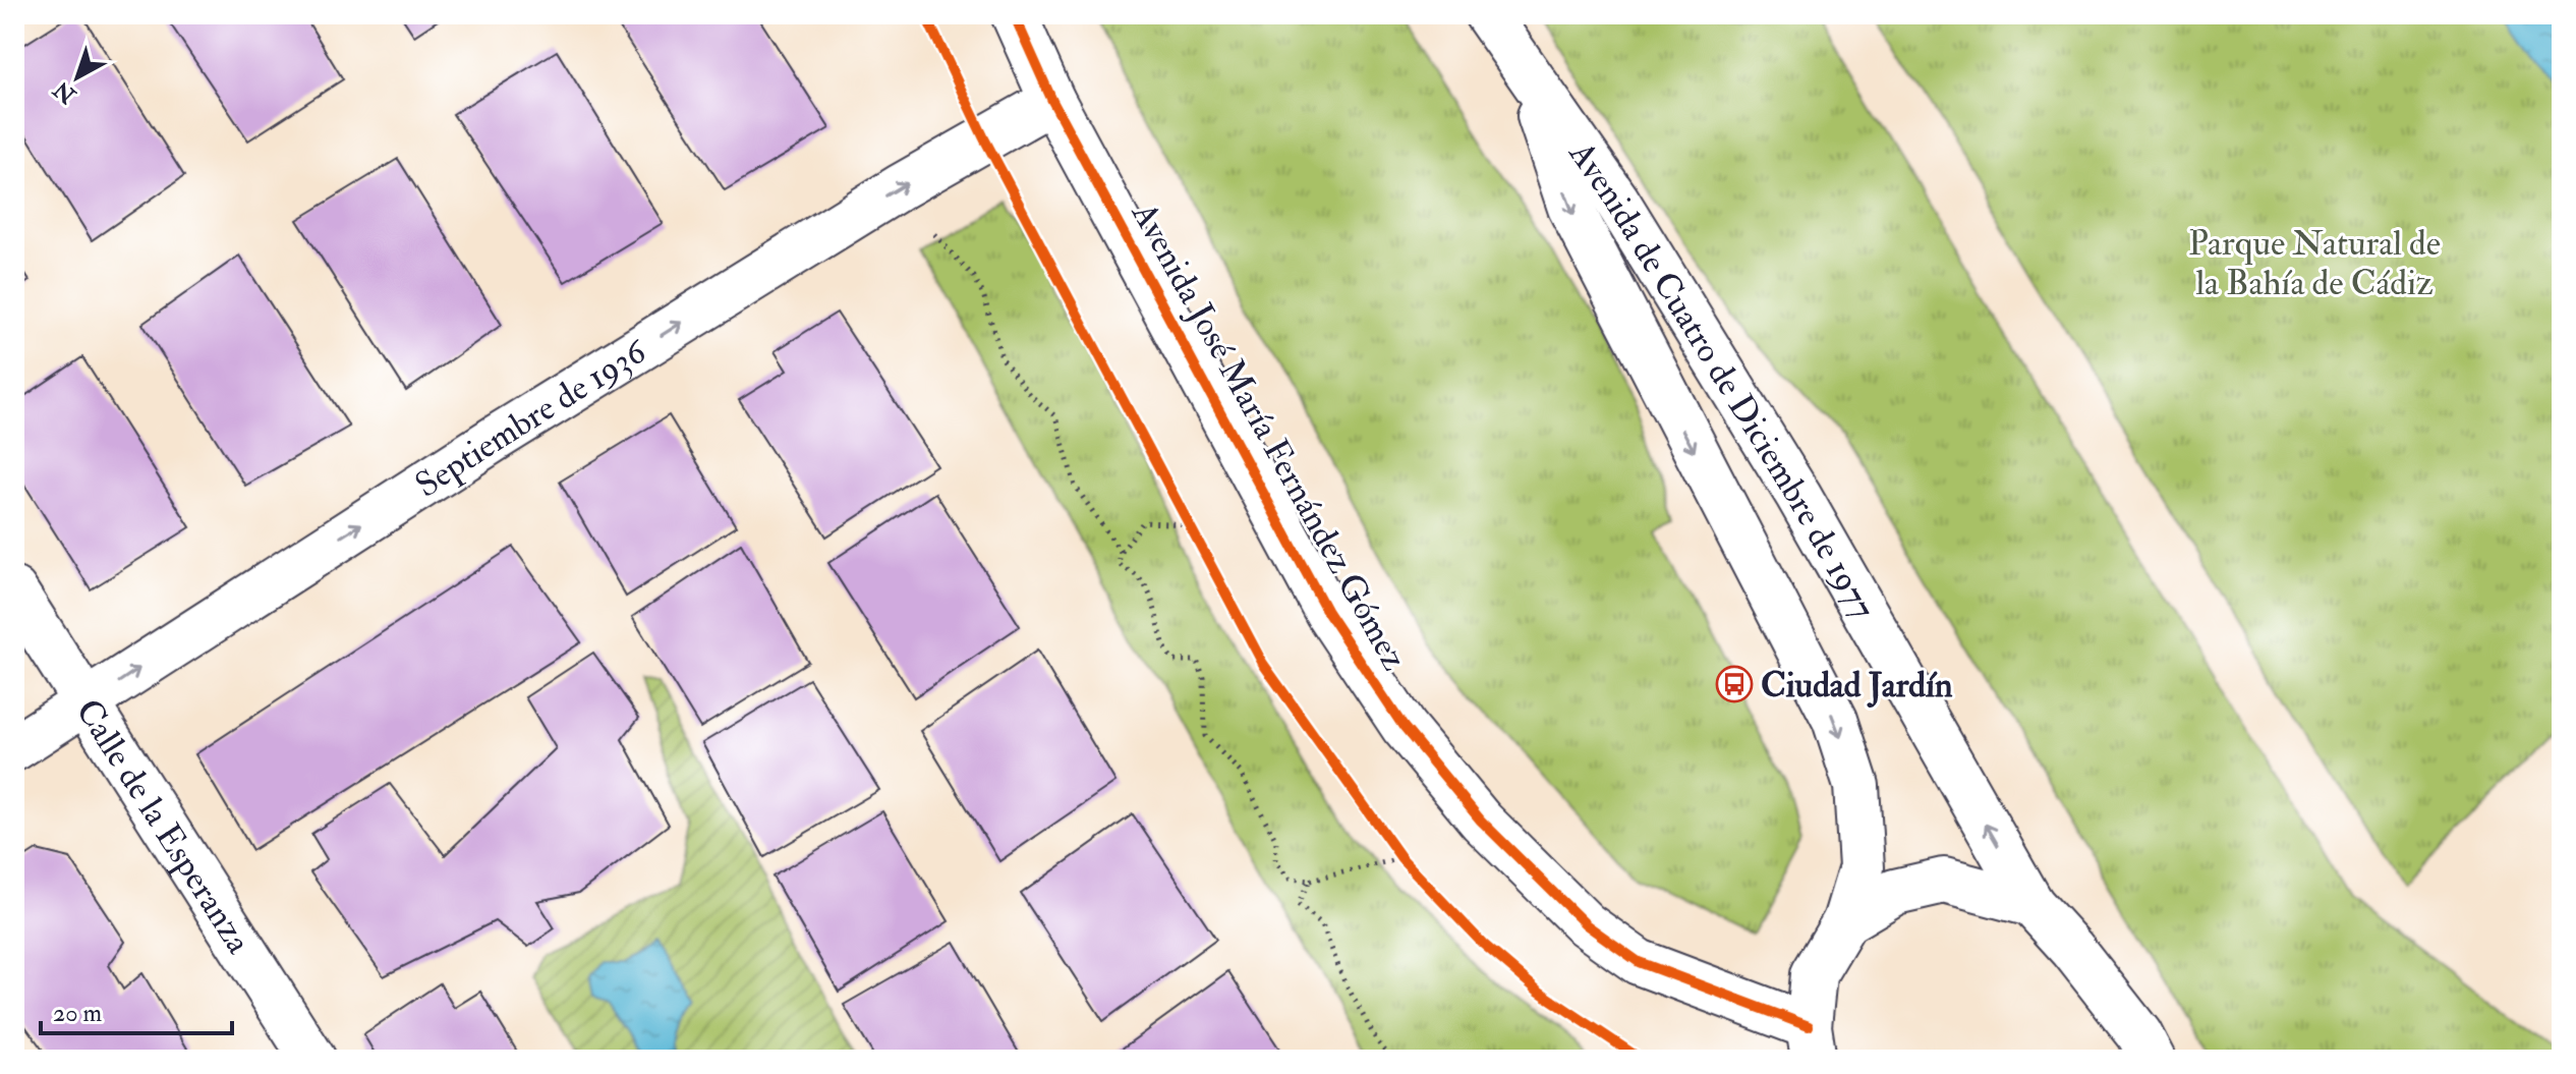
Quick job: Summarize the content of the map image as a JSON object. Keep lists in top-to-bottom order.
{
  "streets": {
    "street": [
      "Avenida de Cuatro de Diciembre de 1977",
      "Septiembre de 1936",
      "Avenida José María Fernández Gómez",
      "Calle de la Esperanza"
    ]
  },
  "crossings": [
    ["Septiembre de 1936", "Avenida José María Fernández Gómez"],
    ["Septiembre de 1936", "Calle de la Esperanza"]
  ],
  "one_way": ["Septiembre de 1936"],
  "parks": ["Parque Natural de la Bahía de Cádiz"],
  "places": {
    "bus stop": ["Ciudad Jardín"]
  },
  "scale_bar": "20 m",
  "north": "bottom left"
}
